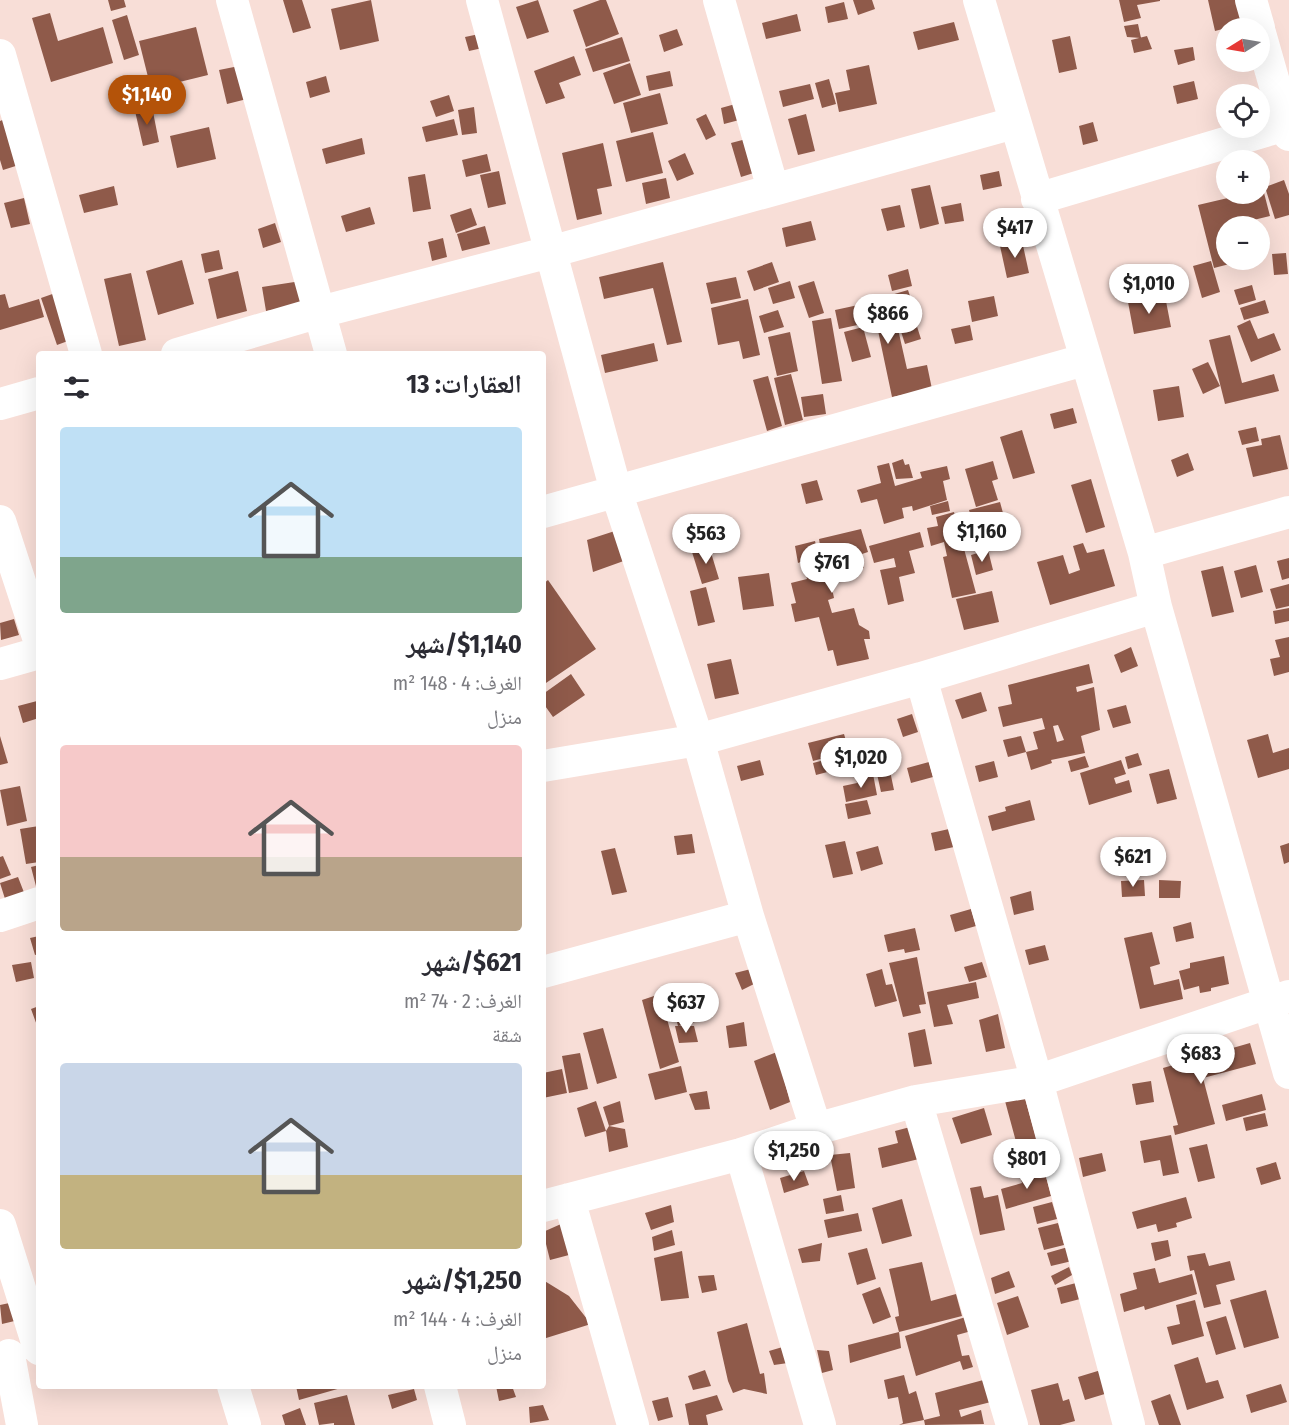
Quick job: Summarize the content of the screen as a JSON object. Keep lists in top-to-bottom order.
{
  "north": "left",
  "page": {
    "map_buttons": ["+", "−"],
    "price": [
      "$1,140",
      "$417",
      "$1,010",
      "$866",
      "$1,160",
      "$563",
      "$761",
      "$1,020",
      "$621",
      "$637",
      "$683",
      "$1,250",
      "$801"
    ],
    "heading": "العقارات: 13",
    "list": [
      {
        "name": "$1,140/شهر",
        "note": "الغرف: 4 · 148 m² · منزل"
      },
      {
        "name": "$621/شهر",
        "note": "الغرف: 2 · 74 m² · شقة"
      },
      {
        "name": "$1,250/شهر",
        "note": "الغرف: 4 · 144 m² · منزل"
      }
    ]
  }
}
